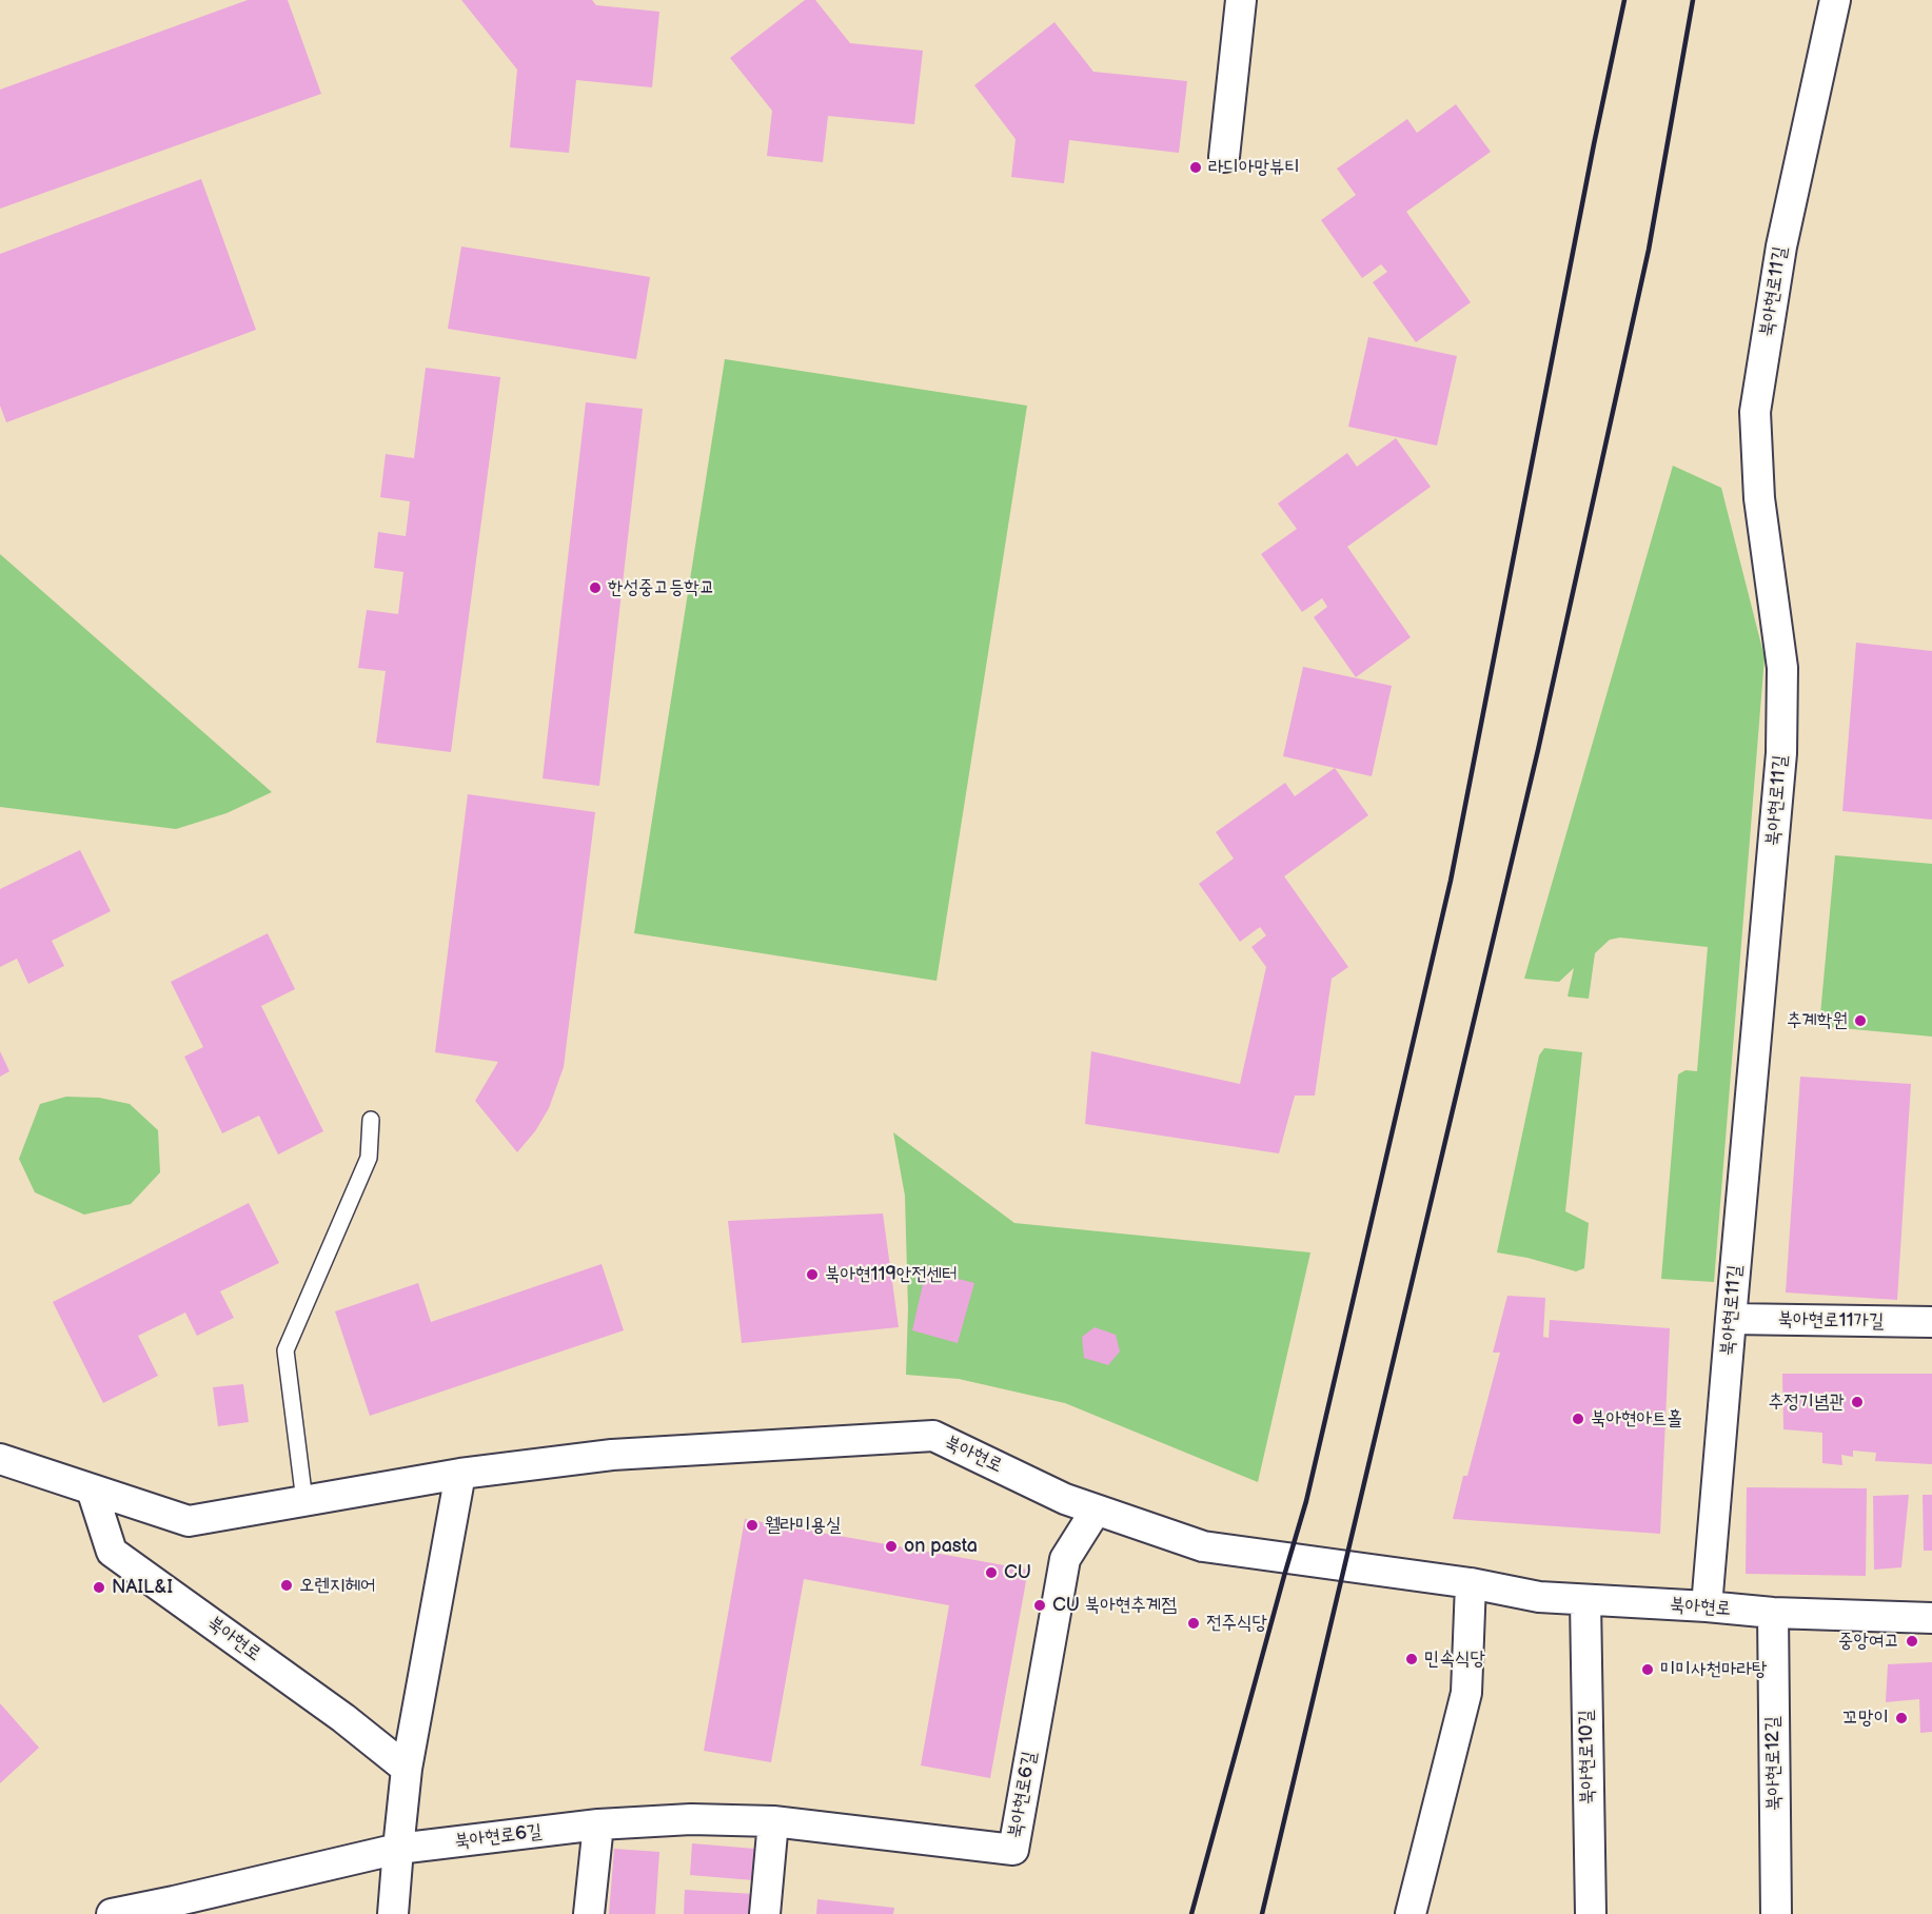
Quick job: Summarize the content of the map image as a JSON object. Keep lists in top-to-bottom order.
{
  "streets": {
    "street": [
      "북아현로11길",
      "북아현로11가길",
      "북아현로",
      "북아현로10길",
      "북아현로12길",
      "북아현로6길"
    ]
  },
  "crossings": [
    ["북아현로11길", "북아현로11가길"],
    ["북아현로11길", "북아현로"],
    ["북아현로", "북아현로10길"],
    ["북아현로", "북아현로12길"],
    ["북아현로", "북아현로6길"]
  ],
  "places": [
    "라디아망뷰티",
    "한성중고등학교",
    "추계학원",
    "북아현119안전센터",
    "추정기념관",
    "북아현아트홀",
    "웰라미용실",
    "on pasta",
    "CU",
    "오렌지헤어",
    "NAIL&I",
    "CU 북아현추계점",
    "전주식당",
    "중앙여고",
    "민속식당",
    "미미사천마라탕",
    "꼬망이"
  ]
}
